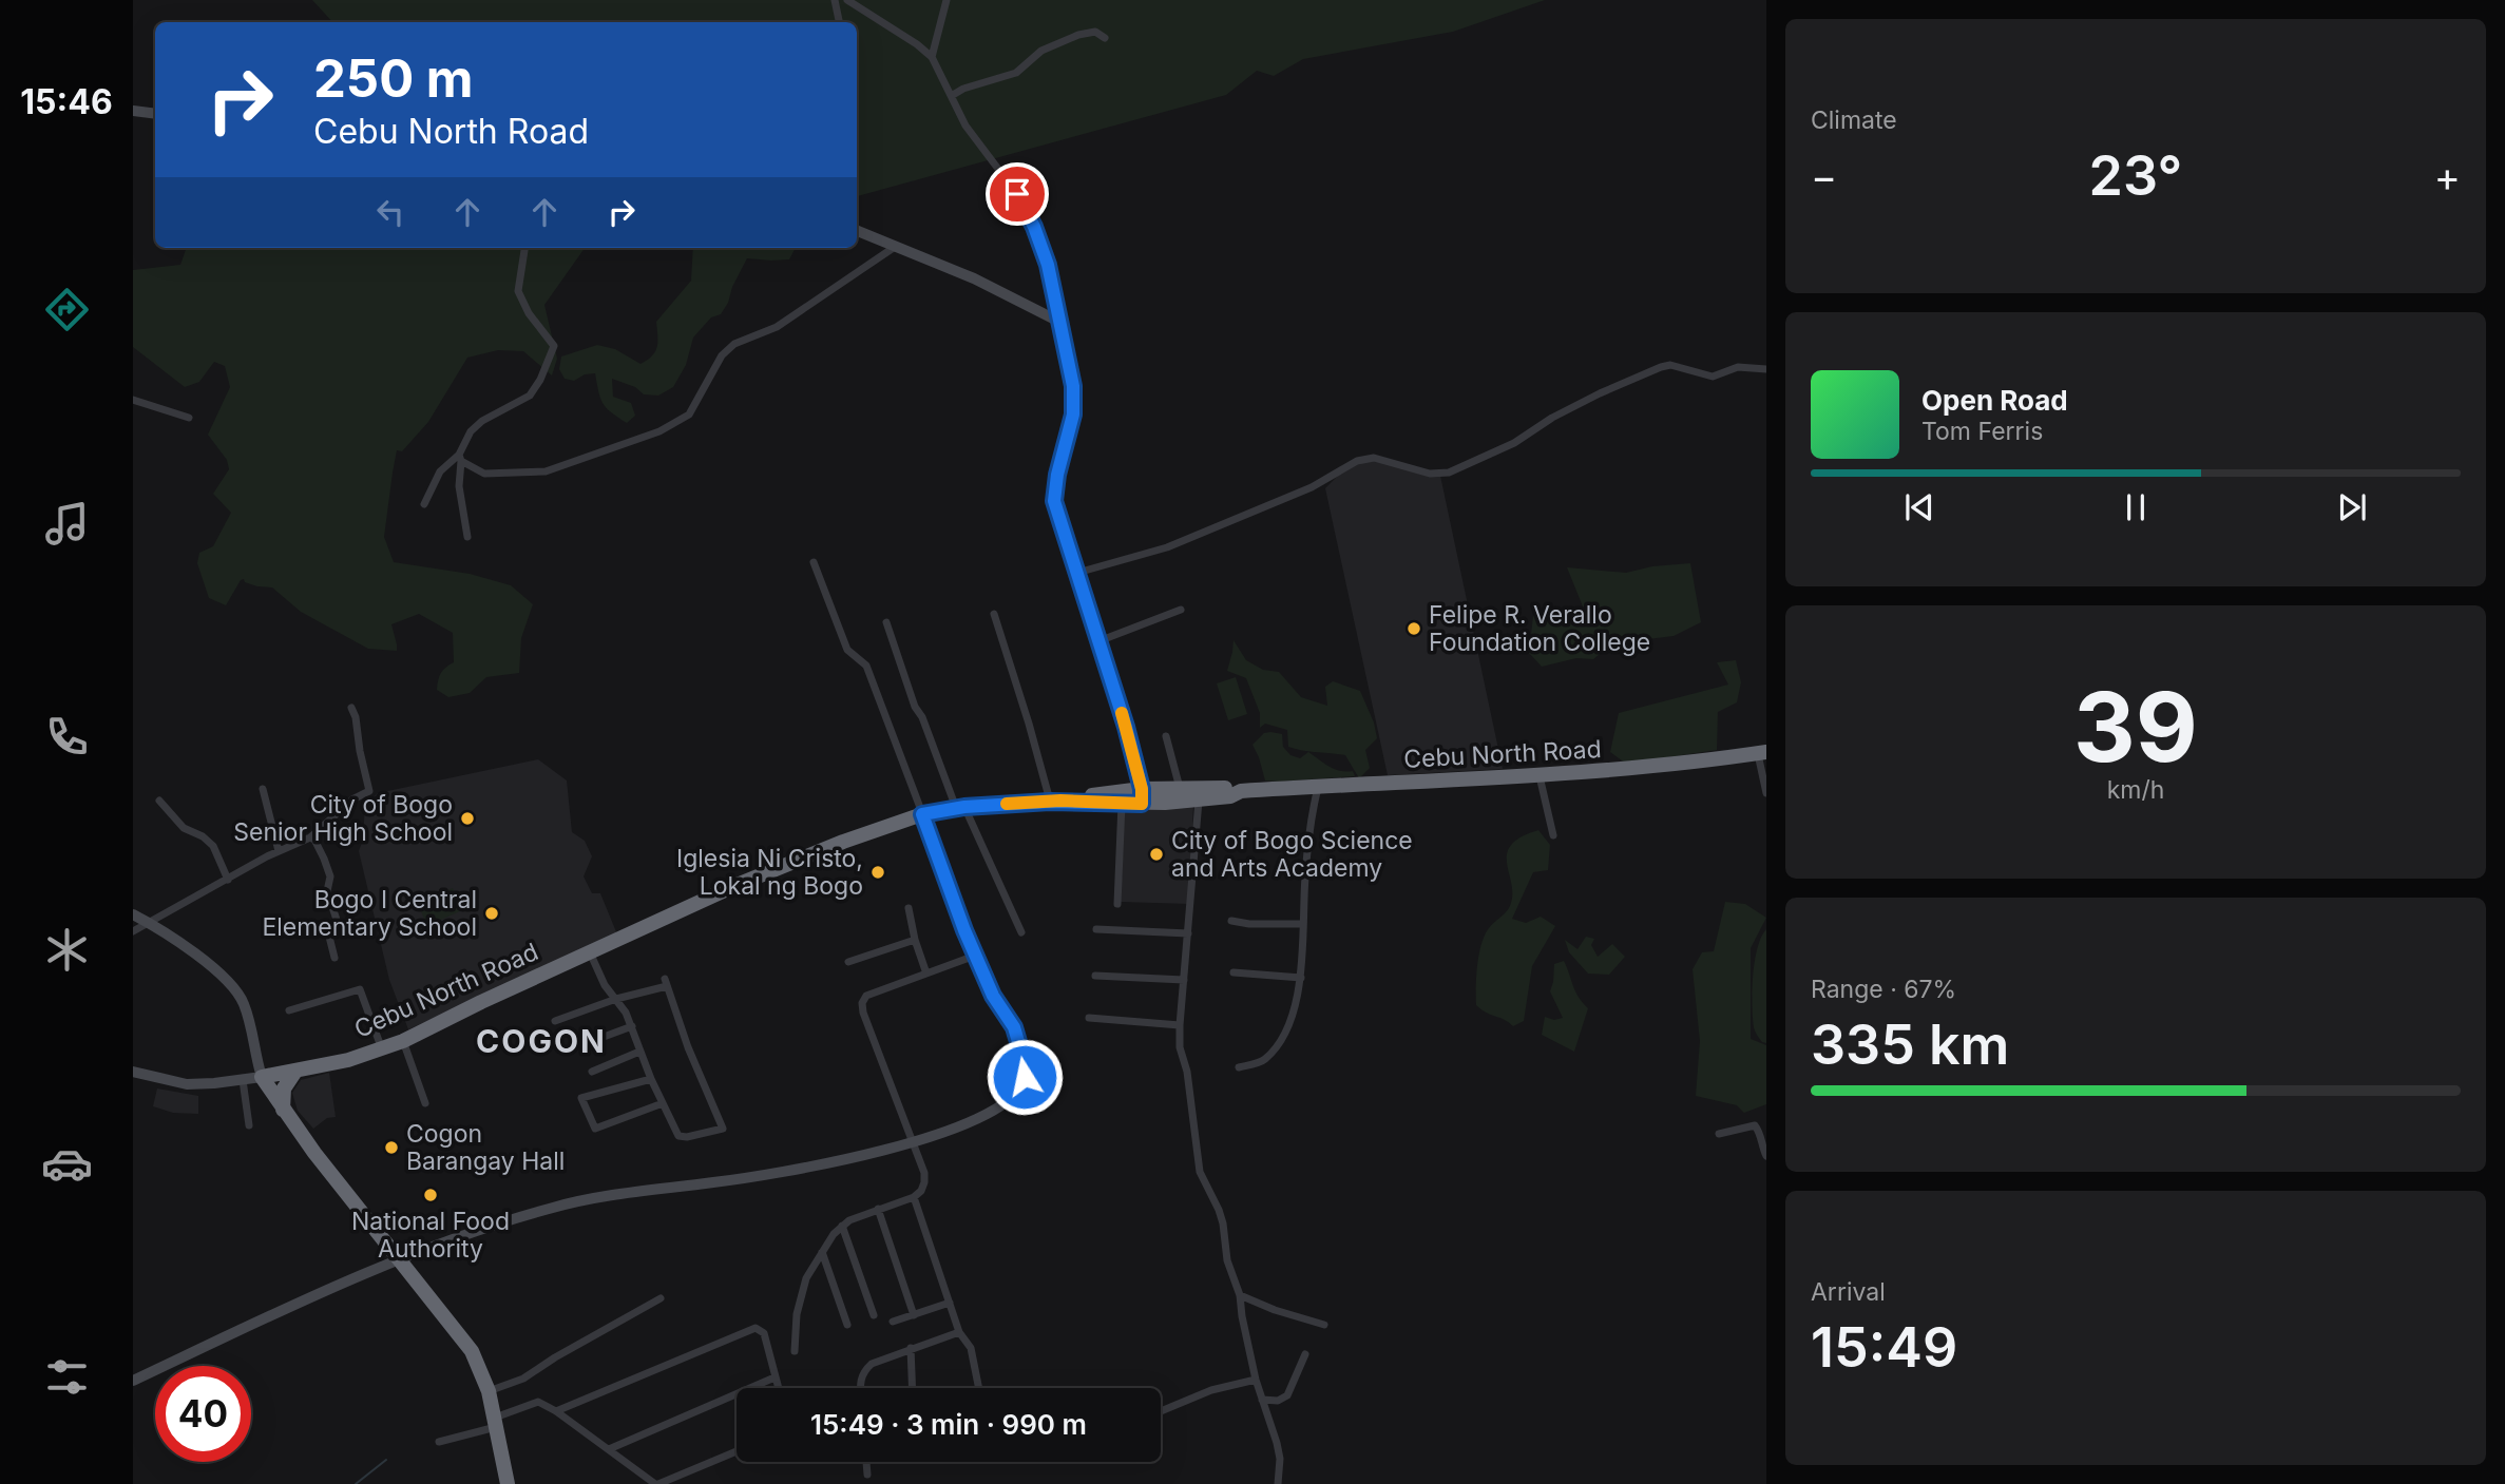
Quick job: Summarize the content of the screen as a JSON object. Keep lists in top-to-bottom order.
{
  "streets": {
    "highway": ["Cebu North Road"]
  },
  "districts": ["COGON"],
  "places": [
    "Felipe R. Verallo Foundation College",
    "City of Bogo Senior High School",
    "City of Bogo Science and Arts Academy",
    "Iglesia Ni Cristo, Lokal ng Bogo",
    "Bogo I Central Elementary School",
    "Cogon Barangay Hall",
    "National Food Authority"
  ],
  "page": {
    "tabs": "15:46",
    "tile": [
      "Climate",
      ["39", "km/h"],
      ["Range · 67%", "335 km"],
      ["Arrival", "15:49"]
    ],
    "turn": ["250 m", "Cebu North Road"],
    "heat": ["−", "23°", "+"],
    "song": ["Open Road", "Tom Ferris"],
    "limit": "40",
    "trip": "15:49 · 3 min · 990 m"
  }
}
